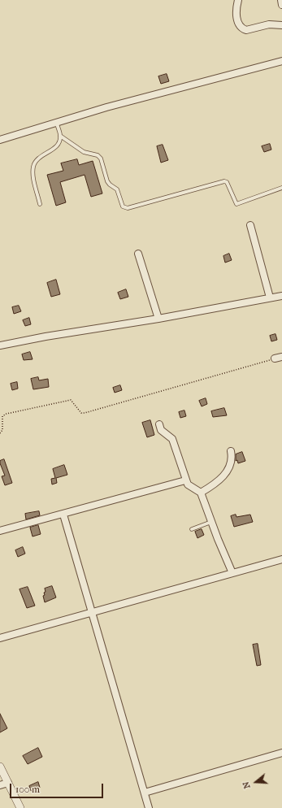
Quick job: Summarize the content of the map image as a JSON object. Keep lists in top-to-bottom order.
{
  "scale_bar": "100 m",
  "north": "left"
}
